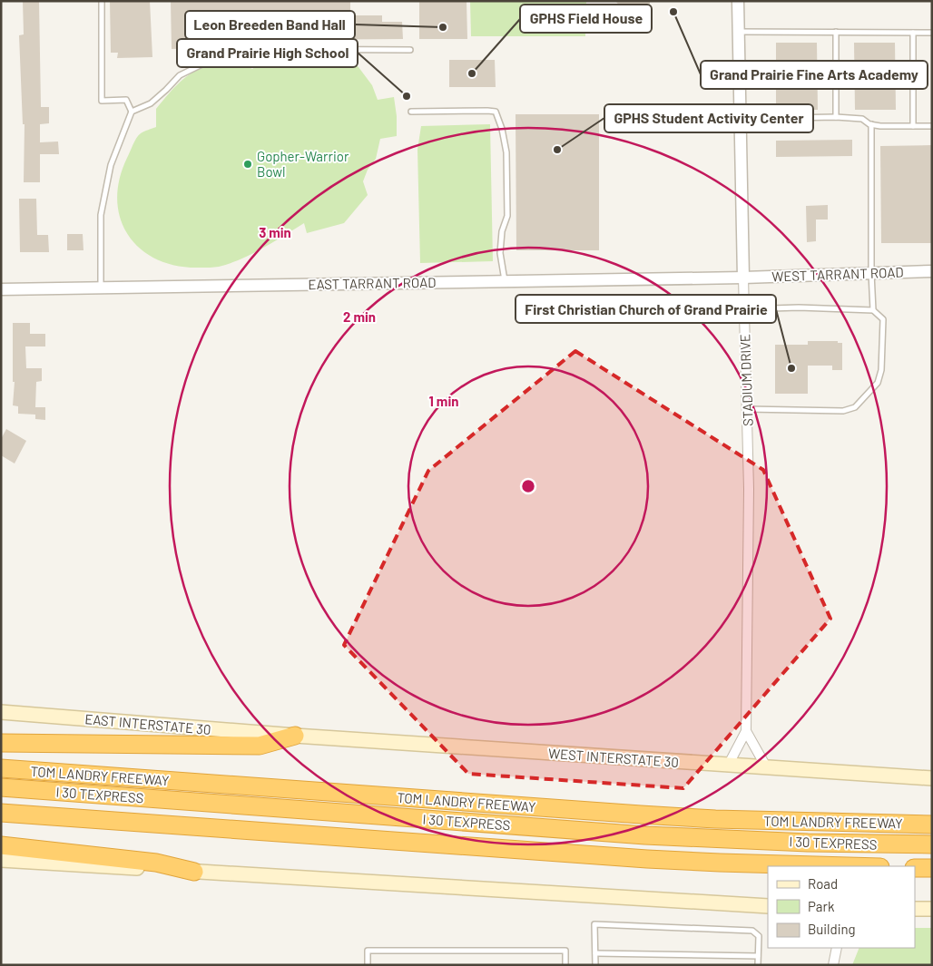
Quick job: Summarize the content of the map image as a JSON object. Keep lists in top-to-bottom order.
{
  "streets": {
    "highway": ["TOM LANDRY FREEWAY", "I 30 TEXPRESS"],
    "main road": ["EAST INTERSTATE 30", "WEST INTERSTATE 30"],
    "street": ["WEST TARRANT ROAD", "EAST TARRANT ROAD", "STADIUM DRIVE"]
  },
  "crossings": [
    ["WEST TARRANT ROAD", "EAST TARRANT ROAD"],
    ["WEST TARRANT ROAD", "STADIUM DRIVE"],
    ["EAST TARRANT ROAD", "STADIUM DRIVE"],
    ["STADIUM DRIVE", "WEST INTERSTATE 30"],
    ["EAST INTERSTATE 30", "WEST INTERSTATE 30"]
  ],
  "places": [
    "Grand Prairie Fine Arts Academy",
    "Leon Breeden Band Hall",
    "GPHS Field House",
    "Grand Prairie High School",
    "GPHS Student Activity Center",
    "Gopher-Warrior Bowl",
    "First Christian Church of Grand Prairie"
  ],
  "legend": ["Road", "Park", "Building"],
  "rings": ["3 min", "2 min", "1 min"]
}
